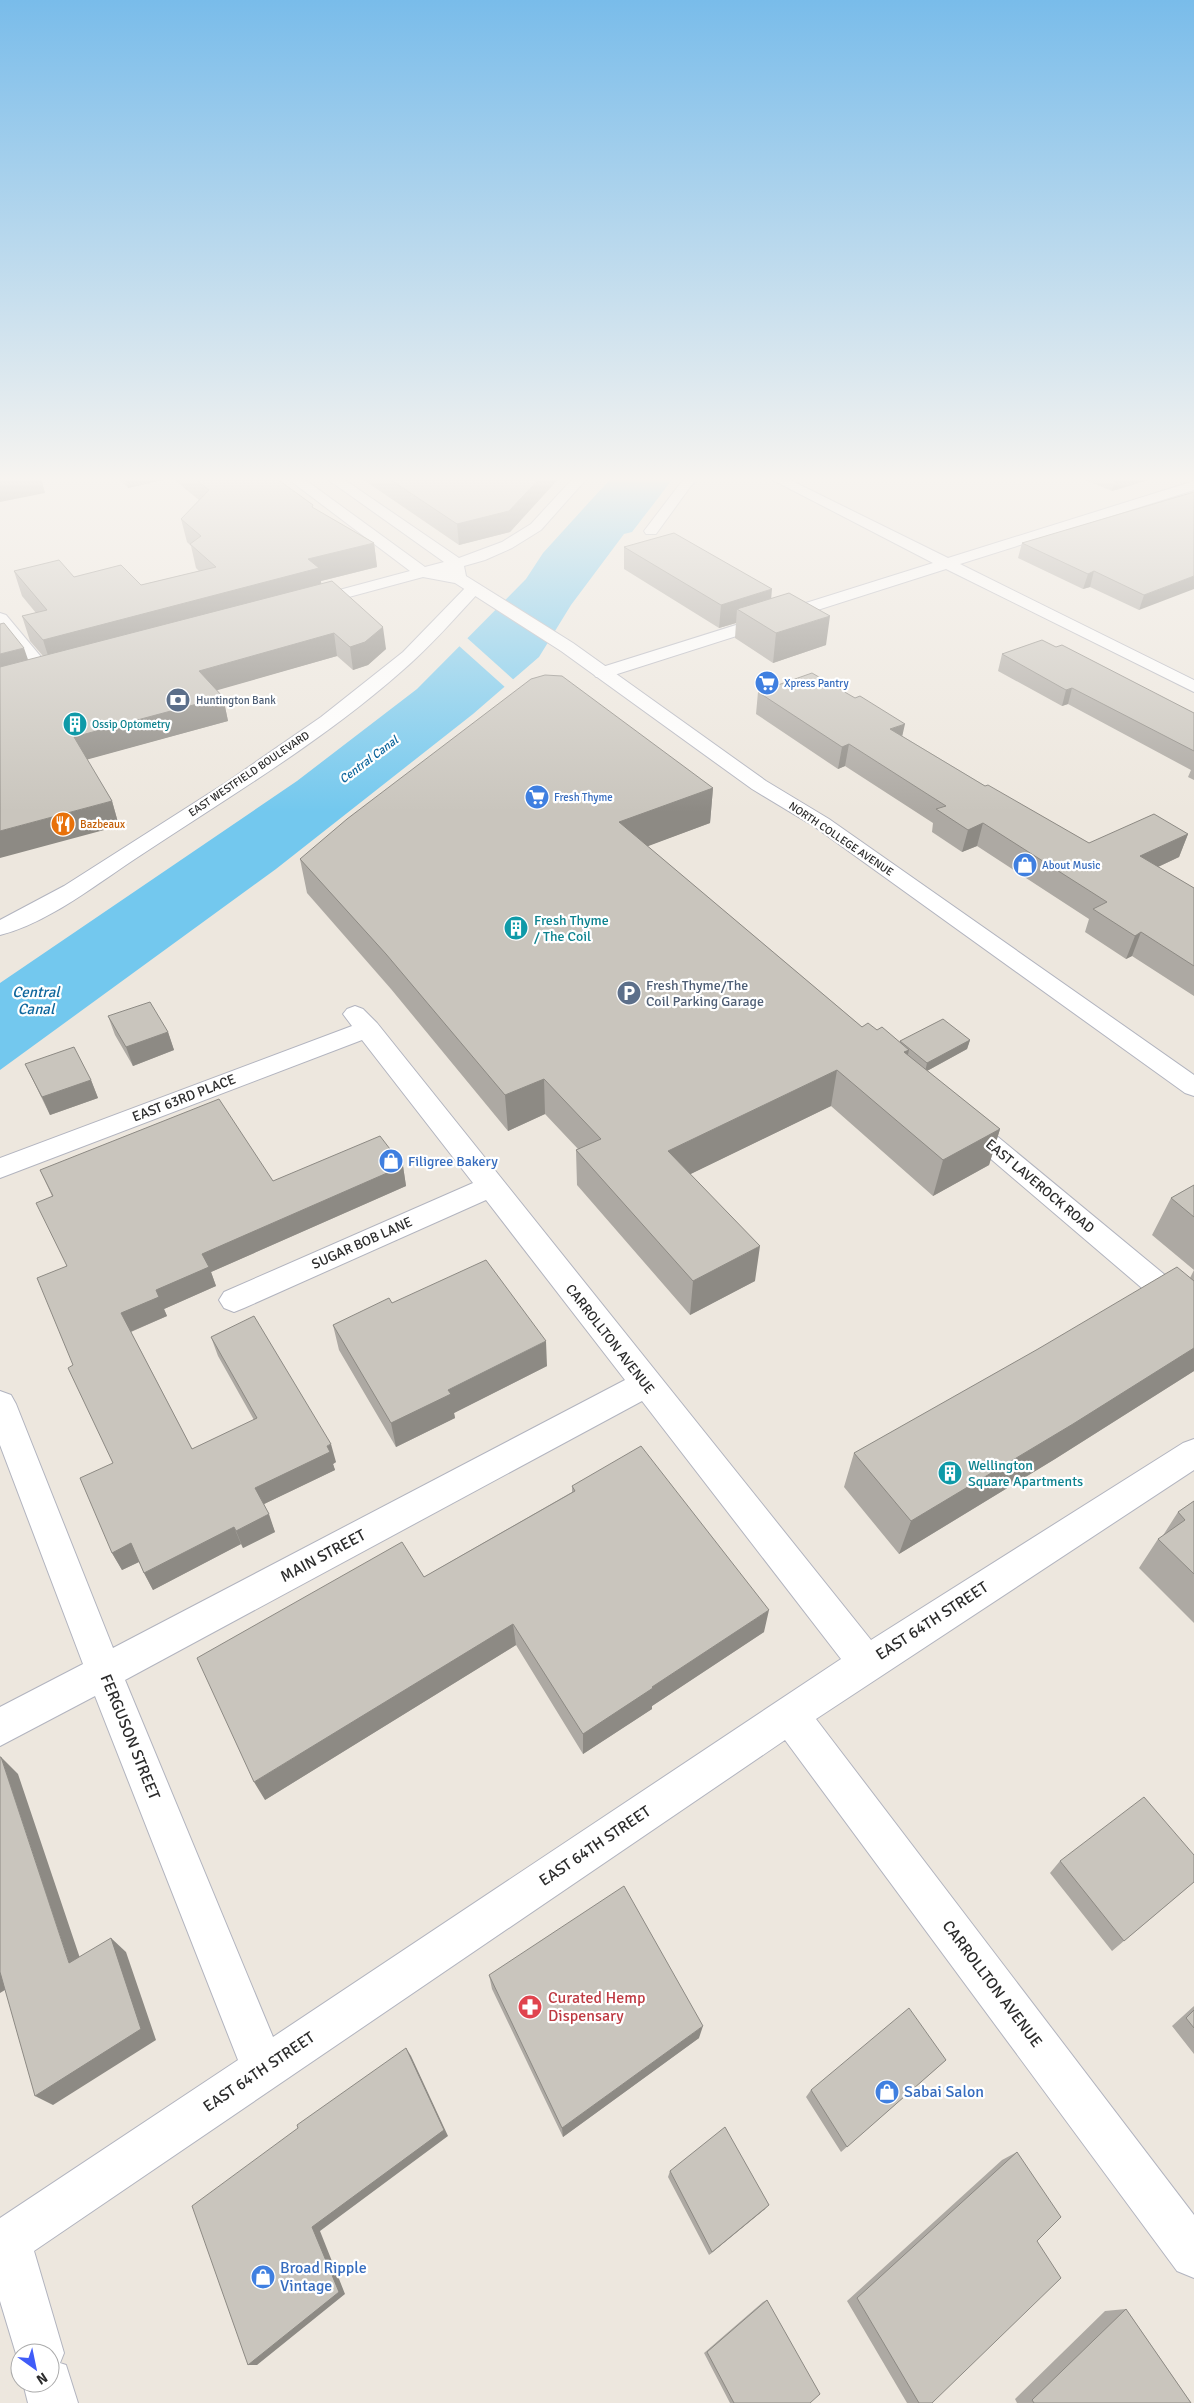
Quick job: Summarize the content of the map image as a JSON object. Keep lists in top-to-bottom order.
{
  "streets": {
    "street": [
      "EAST WESTFIELD BOULEVARD",
      "NORTH COLLEGE AVENUE",
      "EAST 63RD PLACE",
      "EAST LAVEROCK ROAD",
      "SUGAR BOB LANE",
      "CARROLLTON AVENUE",
      "MAIN STREET",
      "EAST 64TH STREET",
      "FERGUSON STREET"
    ]
  },
  "crossings": [
    ["EAST 63RD PLACE", "CARROLLTON AVENUE"],
    ["SUGAR BOB LANE", "CARROLLTON AVENUE"],
    ["CARROLLTON AVENUE", "MAIN STREET"],
    ["CARROLLTON AVENUE", "EAST 64TH STREET"],
    ["MAIN STREET", "FERGUSON STREET"],
    ["EAST 64TH STREET", "FERGUSON STREET"]
  ],
  "water": ["Central Canal"],
  "places": {
    "supermarket": ["Xpress Pantry", "Fresh Thyme"],
    "bank": ["Huntington Bank"],
    "building": ["Ossip Optometry", "Fresh Thyme / The Coil", "Wellington Square Apartments"],
    "restaurant": ["Bazbeaux"],
    "shop": [
      "About Music",
      "Filigree Bakery",
      "Sabai Salon",
      "Broad Ripple Vintage"
    ],
    "parking": ["Fresh Thyme/The Coil Parking Garage"],
    "pharmacy": ["Curated Hemp Dispensary"]
  },
  "north": "bottom right"
}
